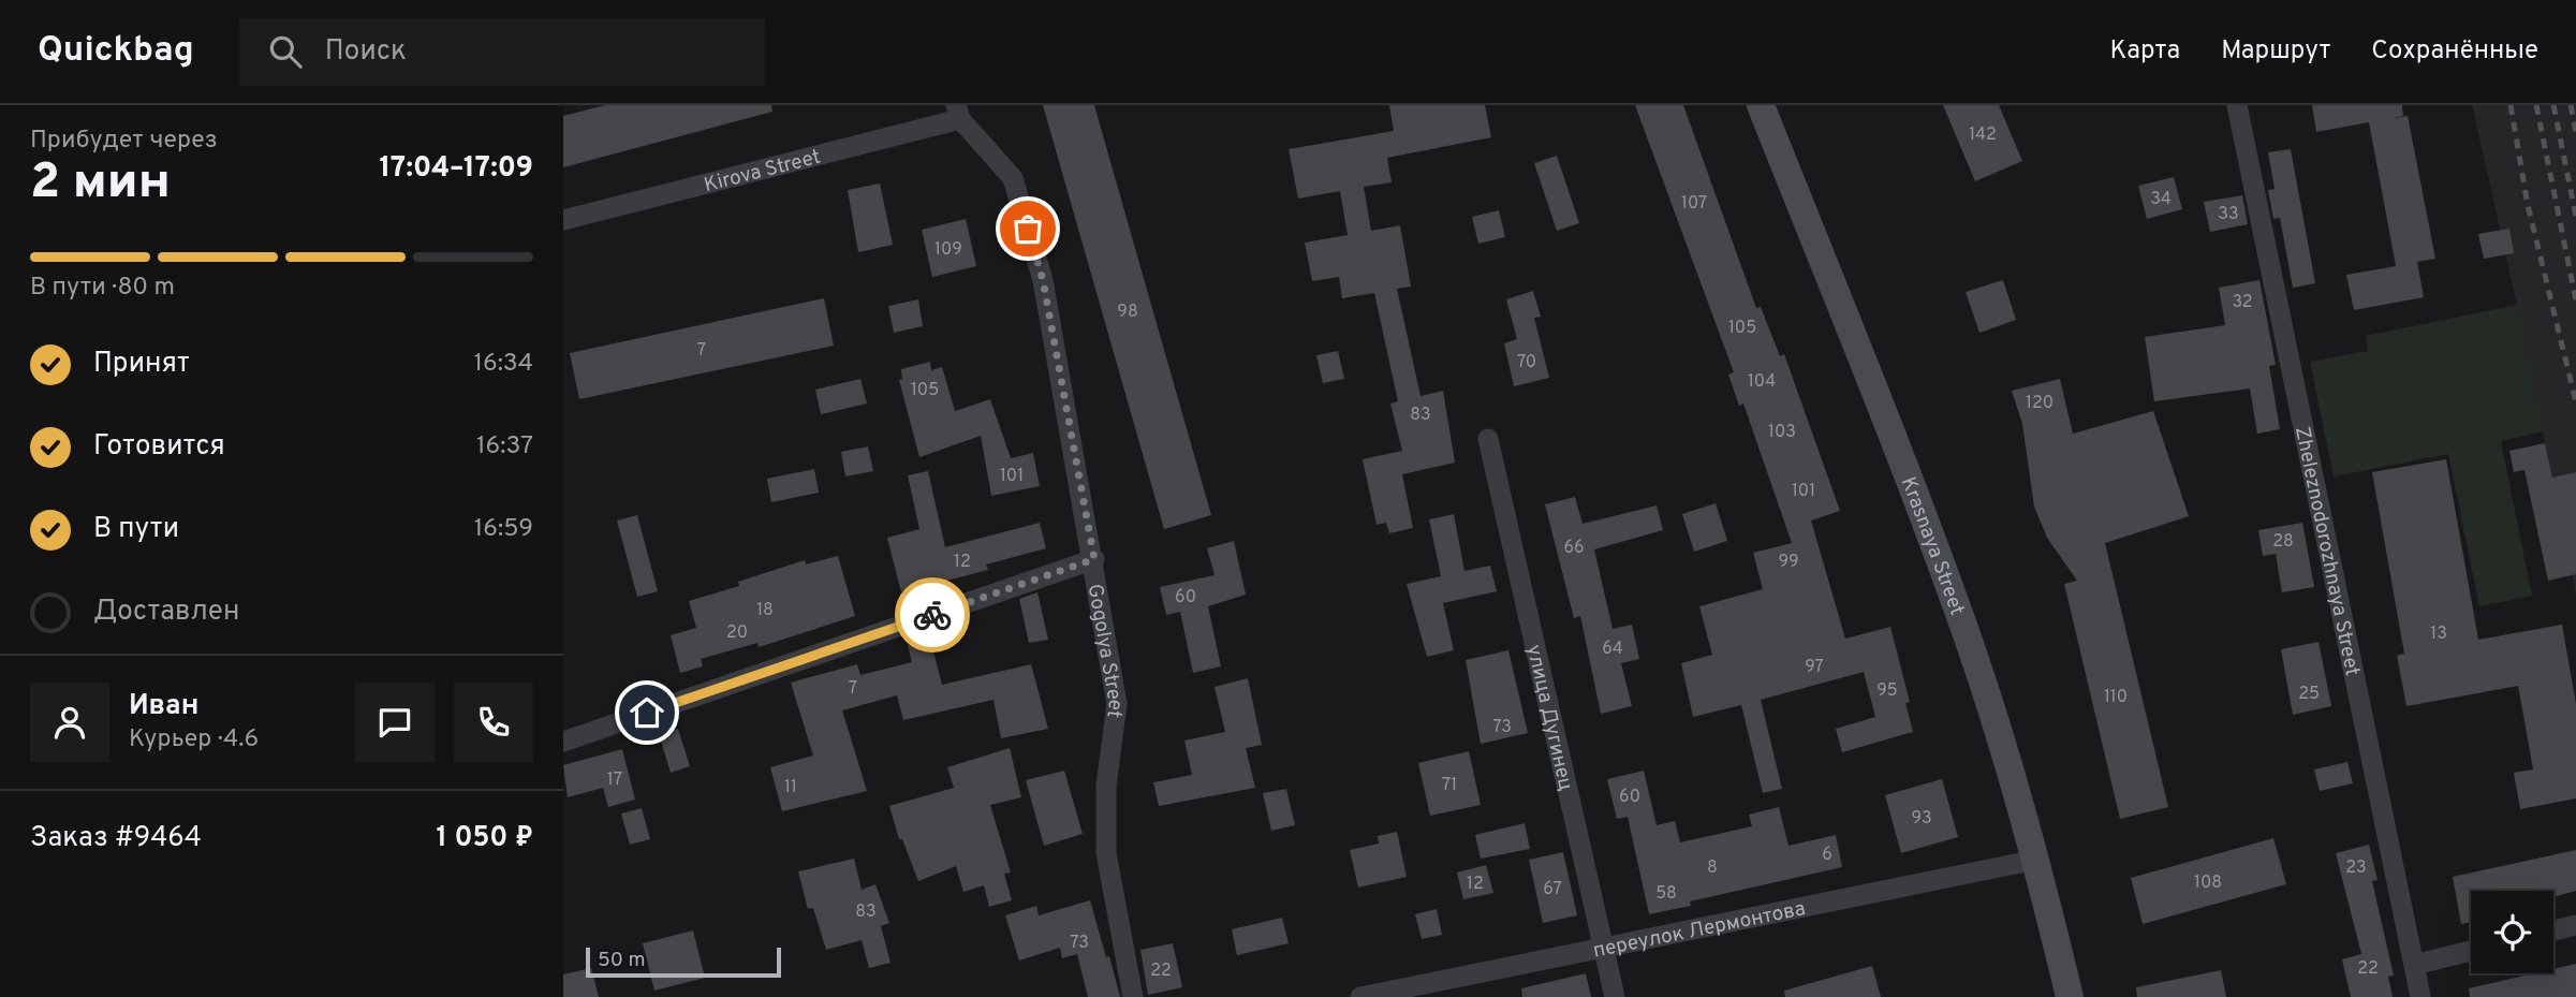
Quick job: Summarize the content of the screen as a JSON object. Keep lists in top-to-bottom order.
{
  "streets": {
    "main road": ["Krasnaya Street"],
    "street": [
      "Kirova Street",
      "Zheleznodorozhnaya Street",
      "Gogolya Street",
      "улица Дугинец",
      "переулок Лермонтова"
    ]
  },
  "crossings": [
    ["Kirova Street", "Gogolya Street"],
    ["Krasnaya Street", "переулок Лермонтова"],
    ["улица Дугинец", "переулок Лермонтова"]
  ],
  "house_numbers": [
    "142",
    "34",
    "107",
    "33",
    "109",
    "32",
    "98",
    "105",
    "7",
    "70",
    "104",
    "105",
    "120",
    "83",
    "103",
    "101",
    "101",
    "28",
    "66",
    "12",
    "99",
    "60",
    "18",
    "20",
    "13",
    "64",
    "97",
    "7",
    "95",
    "25",
    "110",
    "73",
    "17",
    "71",
    "11",
    "60",
    "93",
    "6",
    "8",
    "23",
    "108",
    "12",
    "67",
    "58",
    "83",
    "73",
    "22",
    "22"
  ],
  "scale_bar": "50 m",
  "page": {
    "header": "Quickbag",
    "search": "Поиск",
    "nav": ["Карта", "Маршрут", "Сохранённые"],
    "heading": ["2 мин", "Прибудет через", "17:04–17:09"],
    "panel": [
      "Иван",
      "Курьер · 4.6",
      "Заказ #9464",
      "1 050 ₽"
    ],
    "bar": "В пути · 80 m",
    "list": [
      ["Принят", "16:34"],
      ["Готовится", "16:37"],
      ["В пути", "16:59"],
      "Доставлен"
    ],
    "scale": "50 m"
  }
}
